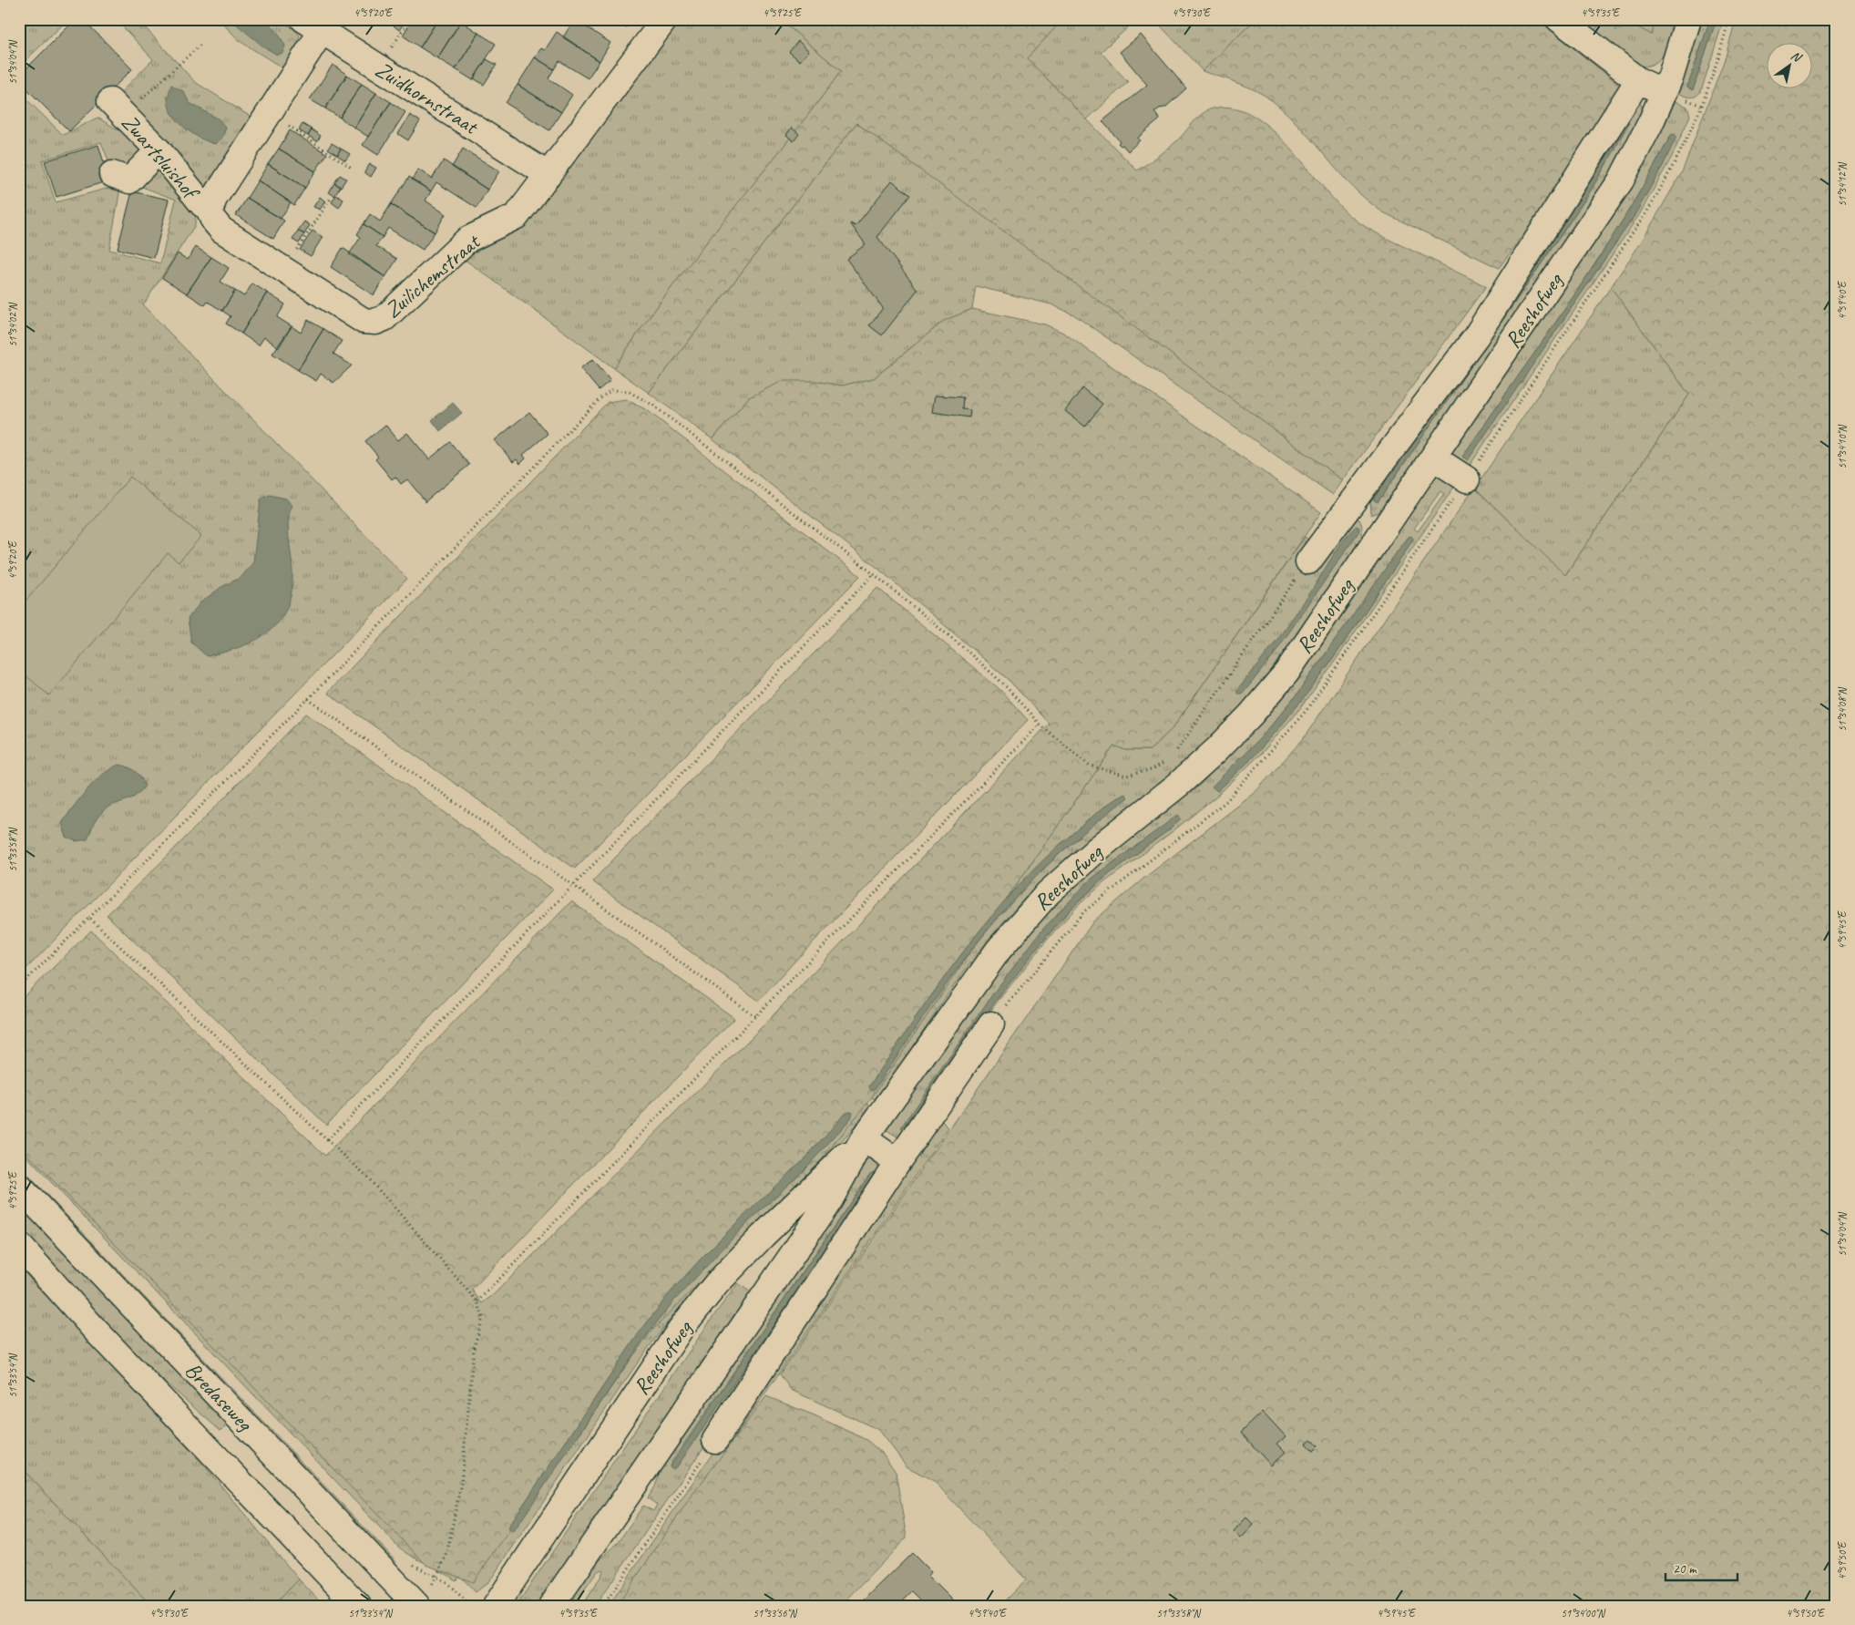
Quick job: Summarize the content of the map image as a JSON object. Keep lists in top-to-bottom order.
{
  "streets": {
    "street": [
      "Zuidhornstraat",
      "Zwartsluishof",
      "Zuilichemstraat",
      "Reeshofweg",
      "Bredaseweg"
    ]
  },
  "crossings": [
    ["Zuidhornstraat", "Zuilichemstraat"],
    ["Zwartsluishof", "Zuilichemstraat"]
  ],
  "scale_bar": "20 m",
  "north": "top right",
  "coordinates": [
    "4°59'20\"E",
    "4°59'25\"E",
    "4°59'30\"E",
    "4°59'35\"E",
    "51°34'04\"N",
    "51°34'12\"N",
    "4°59'40\"E",
    "51°34'02\"N",
    "51°34'10\"N",
    "51°34'08\"N",
    "51°33'58\"N",
    "4°59'45\"E",
    "51°33'54\"N",
    "4°59'50\"E",
    "51°33'56\"N",
    "51°34'00\"N"
  ]
}
